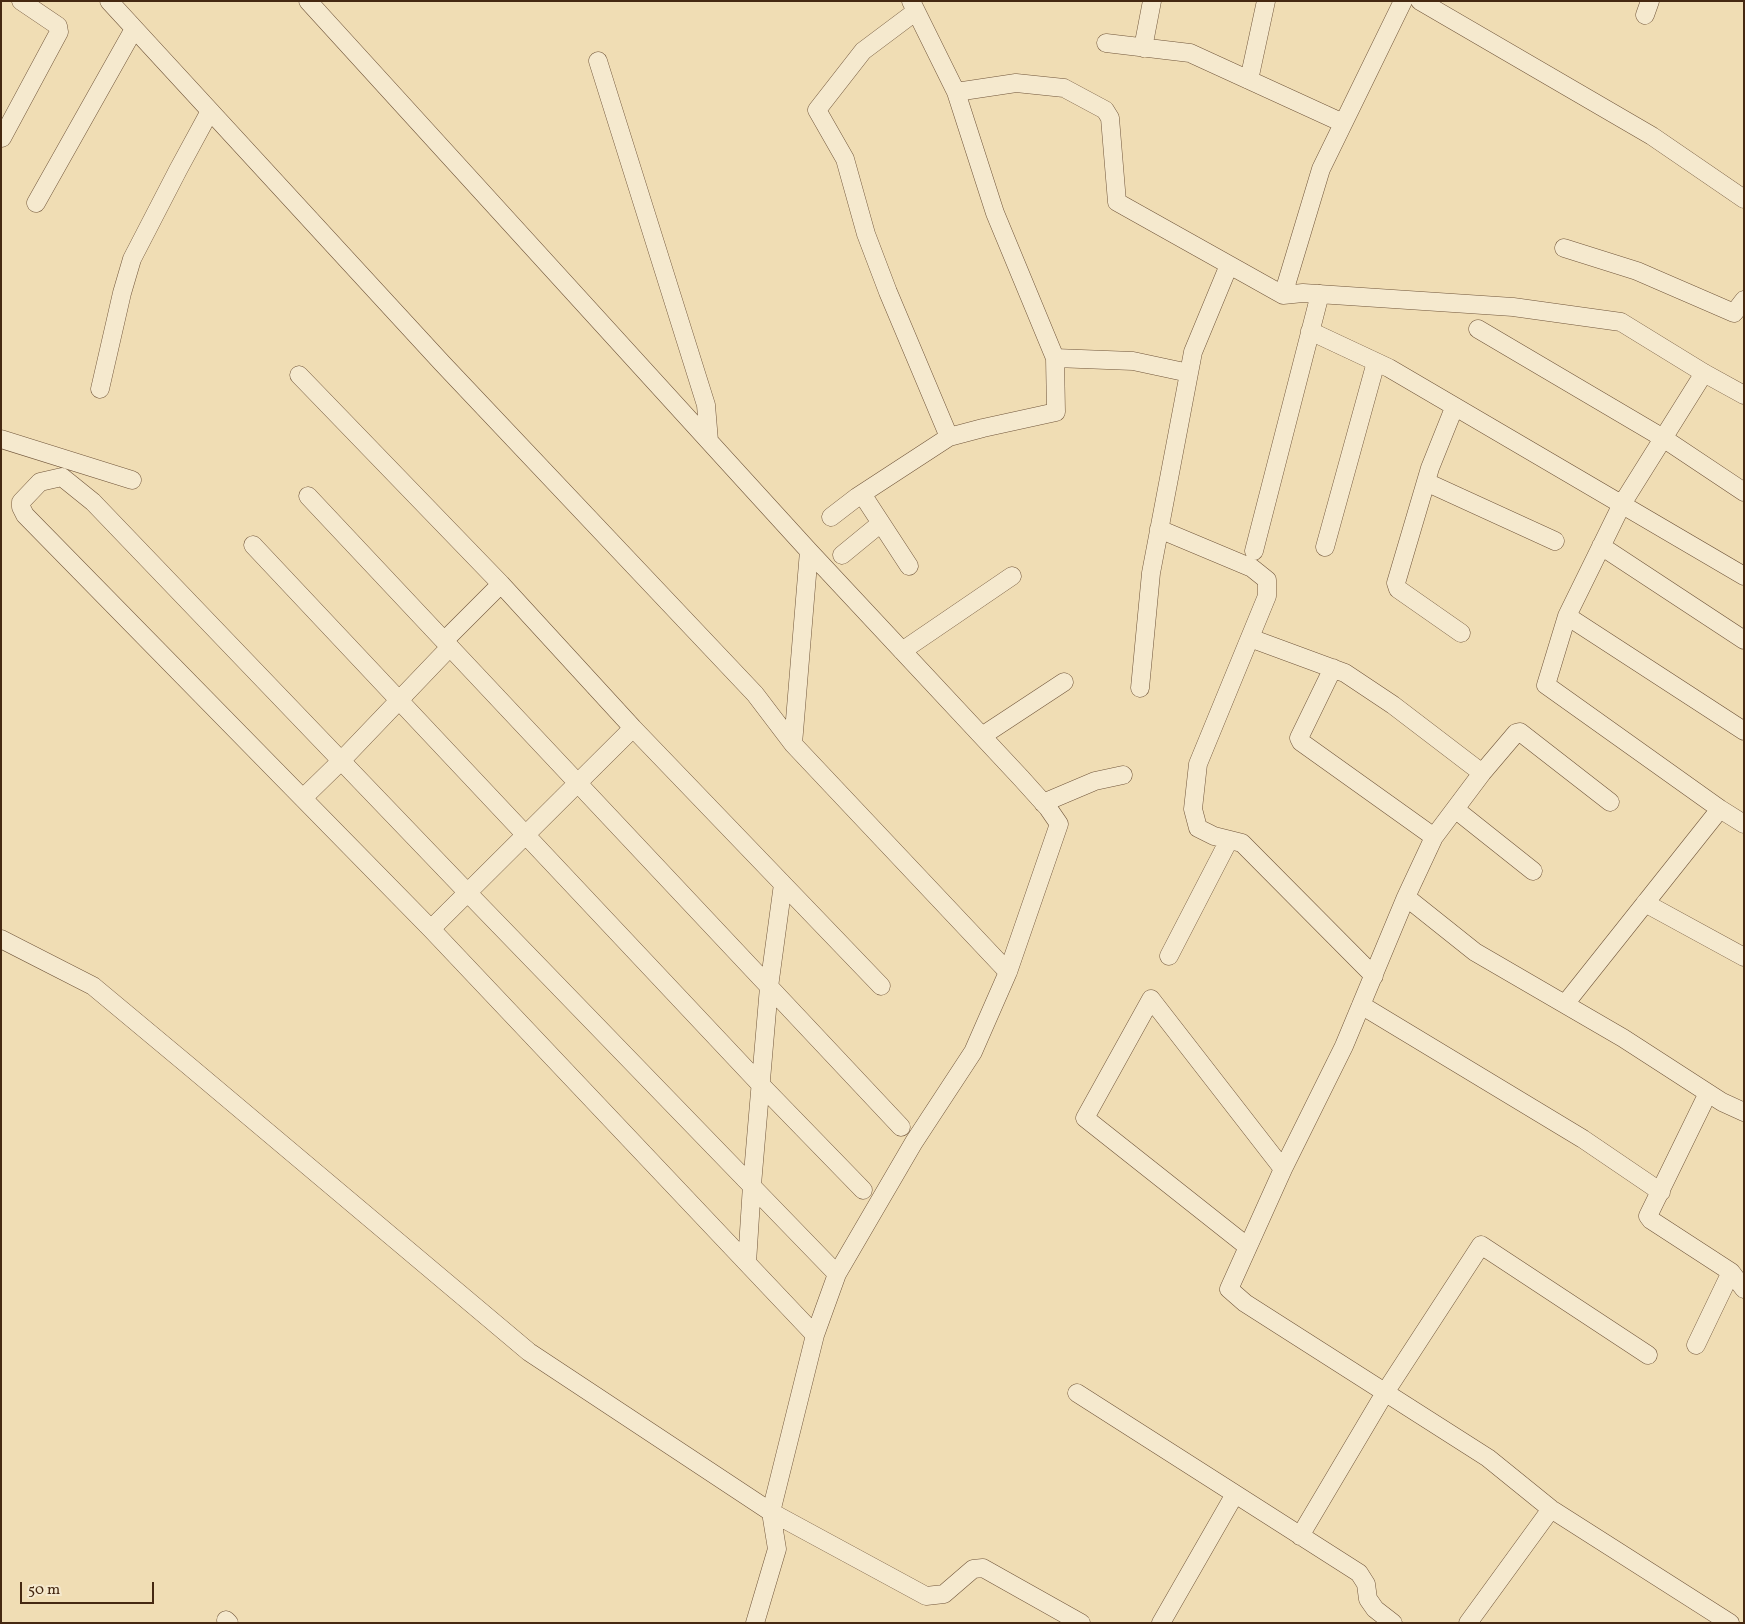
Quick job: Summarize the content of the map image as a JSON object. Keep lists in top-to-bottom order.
{
  "scale_bar": "50 m"
}
